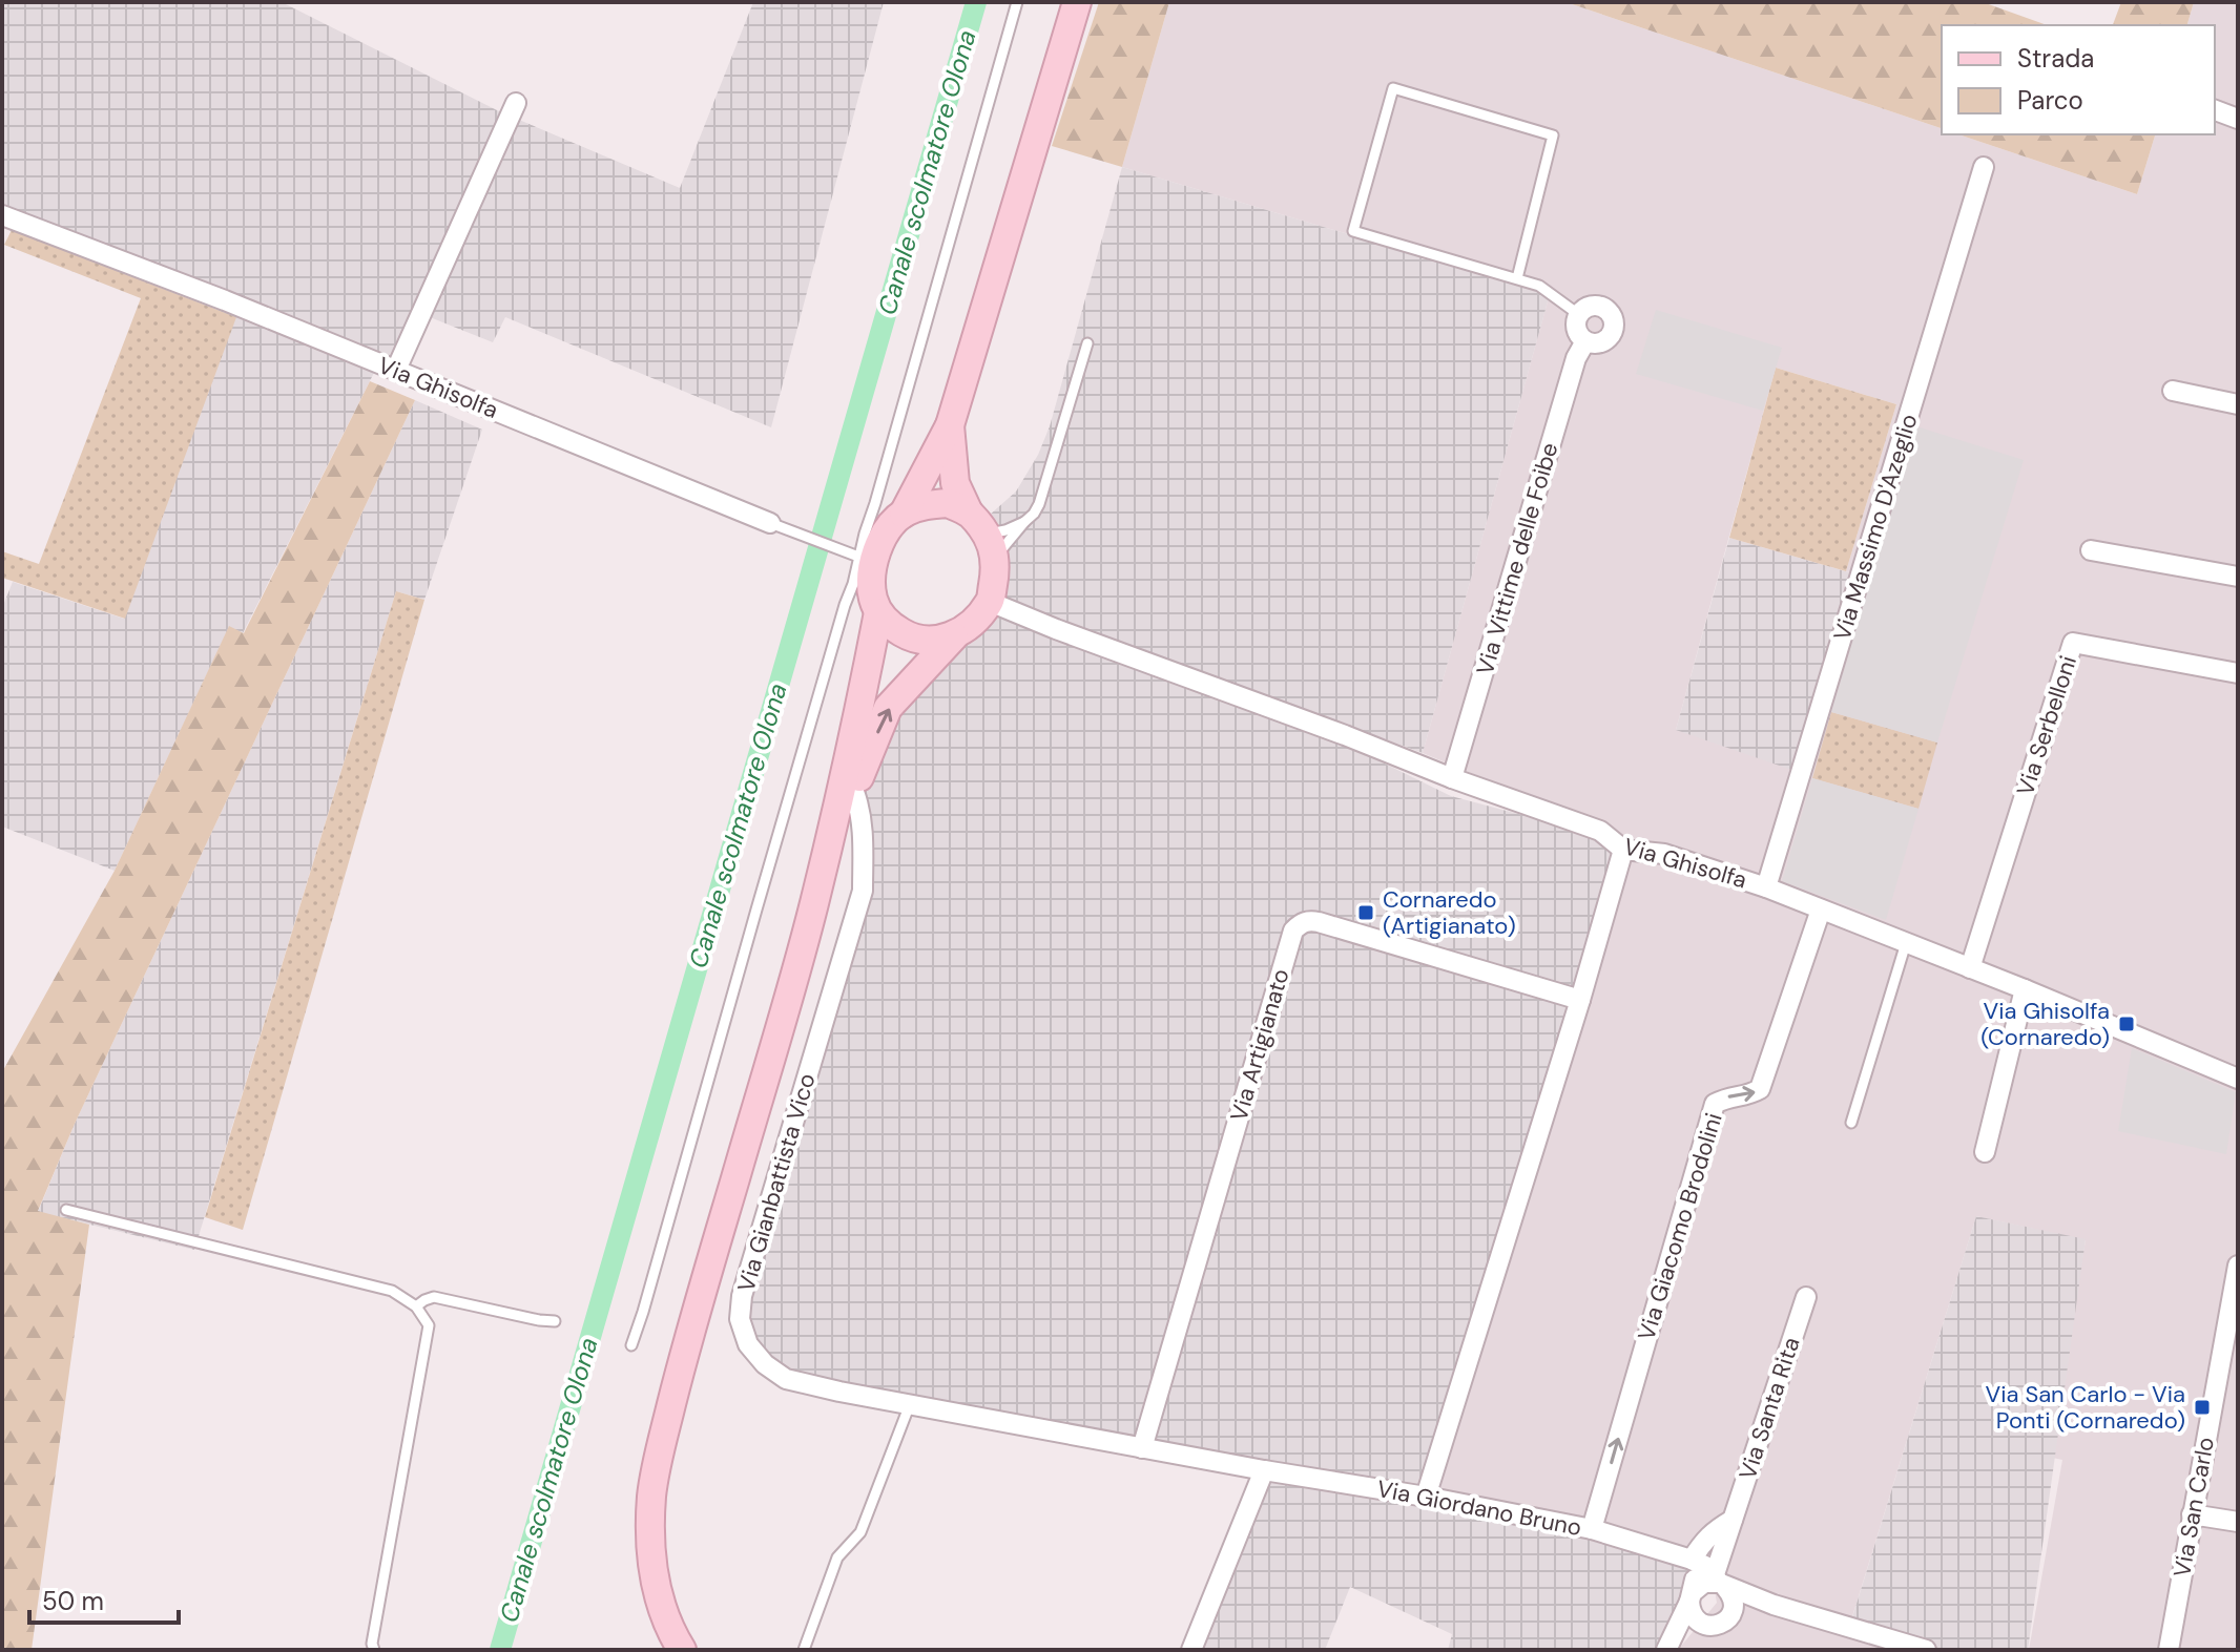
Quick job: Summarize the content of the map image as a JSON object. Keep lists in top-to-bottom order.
{
  "streets": {
    "street": [
      "Via Ghisolfa",
      "Via Massimo D'Azeglio",
      "Via Vittime delle Foibe",
      "Via Serbelloni",
      "Via Artigianato",
      "Via Gianbattista Vico",
      "Via Giacomo Brodolini",
      "Via Santa Rita",
      "Via San Carlo",
      "Via Giordano Bruno"
    ]
  },
  "crossings": [
    ["Via Ghisolfa", "Via Massimo D'Azeglio"],
    ["Via Ghisolfa", "Via Vittime delle Foibe"],
    ["Via Ghisolfa", "Via Serbelloni"],
    ["Via Ghisolfa", "Via Giacomo Brodolini"],
    ["Via Artigianato", "Via Gianbattista Vico"],
    ["Via Gianbattista Vico", "Via Giordano Bruno"],
    ["Via Giacomo Brodolini", "Via Giordano Bruno"],
    ["Via Santa Rita", "Via Giordano Bruno"]
  ],
  "water": ["Canale scolmatore Olona"],
  "places": {
    "transit": ["Cornaredo (Artigianato)", "Via Ghisolfa (Cornaredo)", "Via San Carlo - Via Ponti (Cornaredo)"]
  },
  "legend": ["Strada", "Parco"],
  "scale_bar": "50 m"
}
